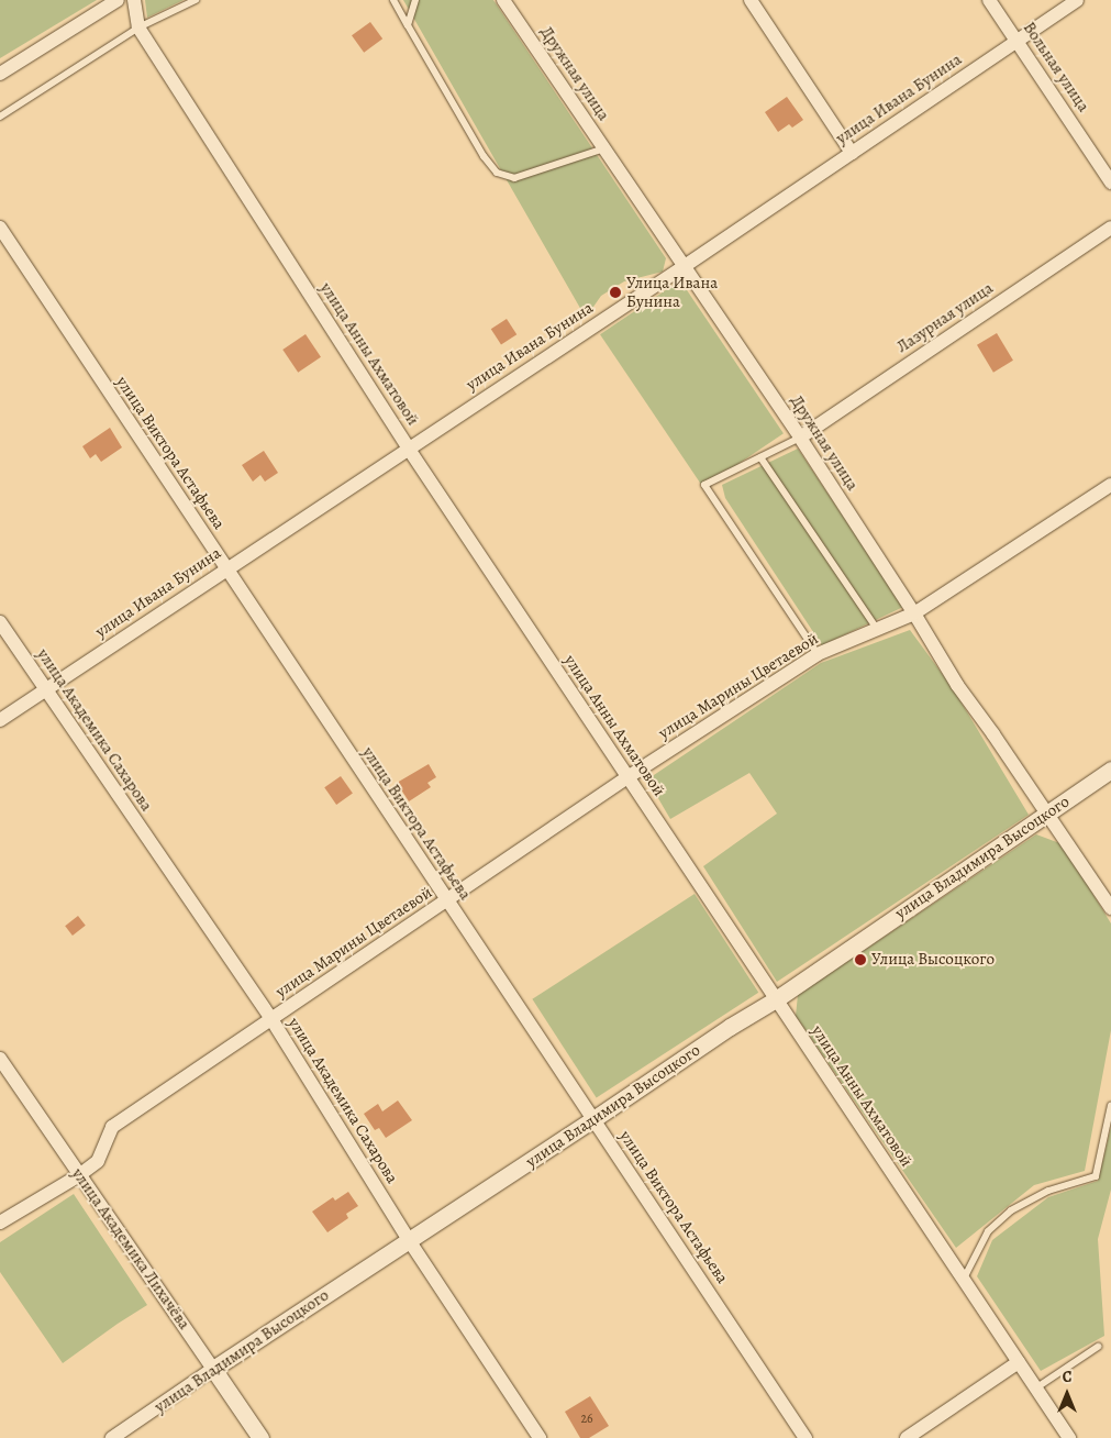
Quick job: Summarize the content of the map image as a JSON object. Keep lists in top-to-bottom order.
{
  "streets": {
    "street": [
      "Вольная улица",
      "Дружная улица",
      "улица Ивана Бунина",
      "Лазурная улица",
      "улица Анны Ахматовой",
      "улица Виктора Астафьева",
      "улица Марины Цветаевой",
      "улица Академика Сахарова",
      "улица Владимира Высоцкого",
      "улица Академика Лихачёва"
    ]
  },
  "crossings": [
    ["Вольная улица", "улица Ивана Бунина"],
    ["Дружная улица", "улица Ивана Бунина"],
    ["Дружная улица", "Лазурная улица"],
    ["Дружная улица", "улица Марины Цветаевой"],
    ["Дружная улица", "улица Владимира Высоцкого"],
    ["улица Ивана Бунина", "улица Анны Ахматовой"],
    ["улица Ивана Бунина", "улица Виктора Астафьева"],
    ["улица Ивана Бунина", "улица Академика Сахарова"],
    ["улица Анны Ахматовой", "улица Марины Цветаевой"],
    ["улица Анны Ахматовой", "улица Владимира Высоцкого"],
    ["улица Виктора Астафьева", "улица Марины Цветаевой"],
    ["улица Виктора Астафьева", "улица Владимира Высоцкого"],
    ["улица Марины Цветаевой", "улица Академика Сахарова"],
    ["улица Марины Цветаевой", "улица Академика Лихачёва"],
    ["улица Академика Сахарова", "улица Владимира Высоцкого"],
    ["улица Владимира Высоцкого", "улица Академика Лихачёва"]
  ],
  "places": ["Улица Ивана Бунина", "Улица Высоцкого"],
  "house_numbers": ["26"],
  "north": "top"
}
